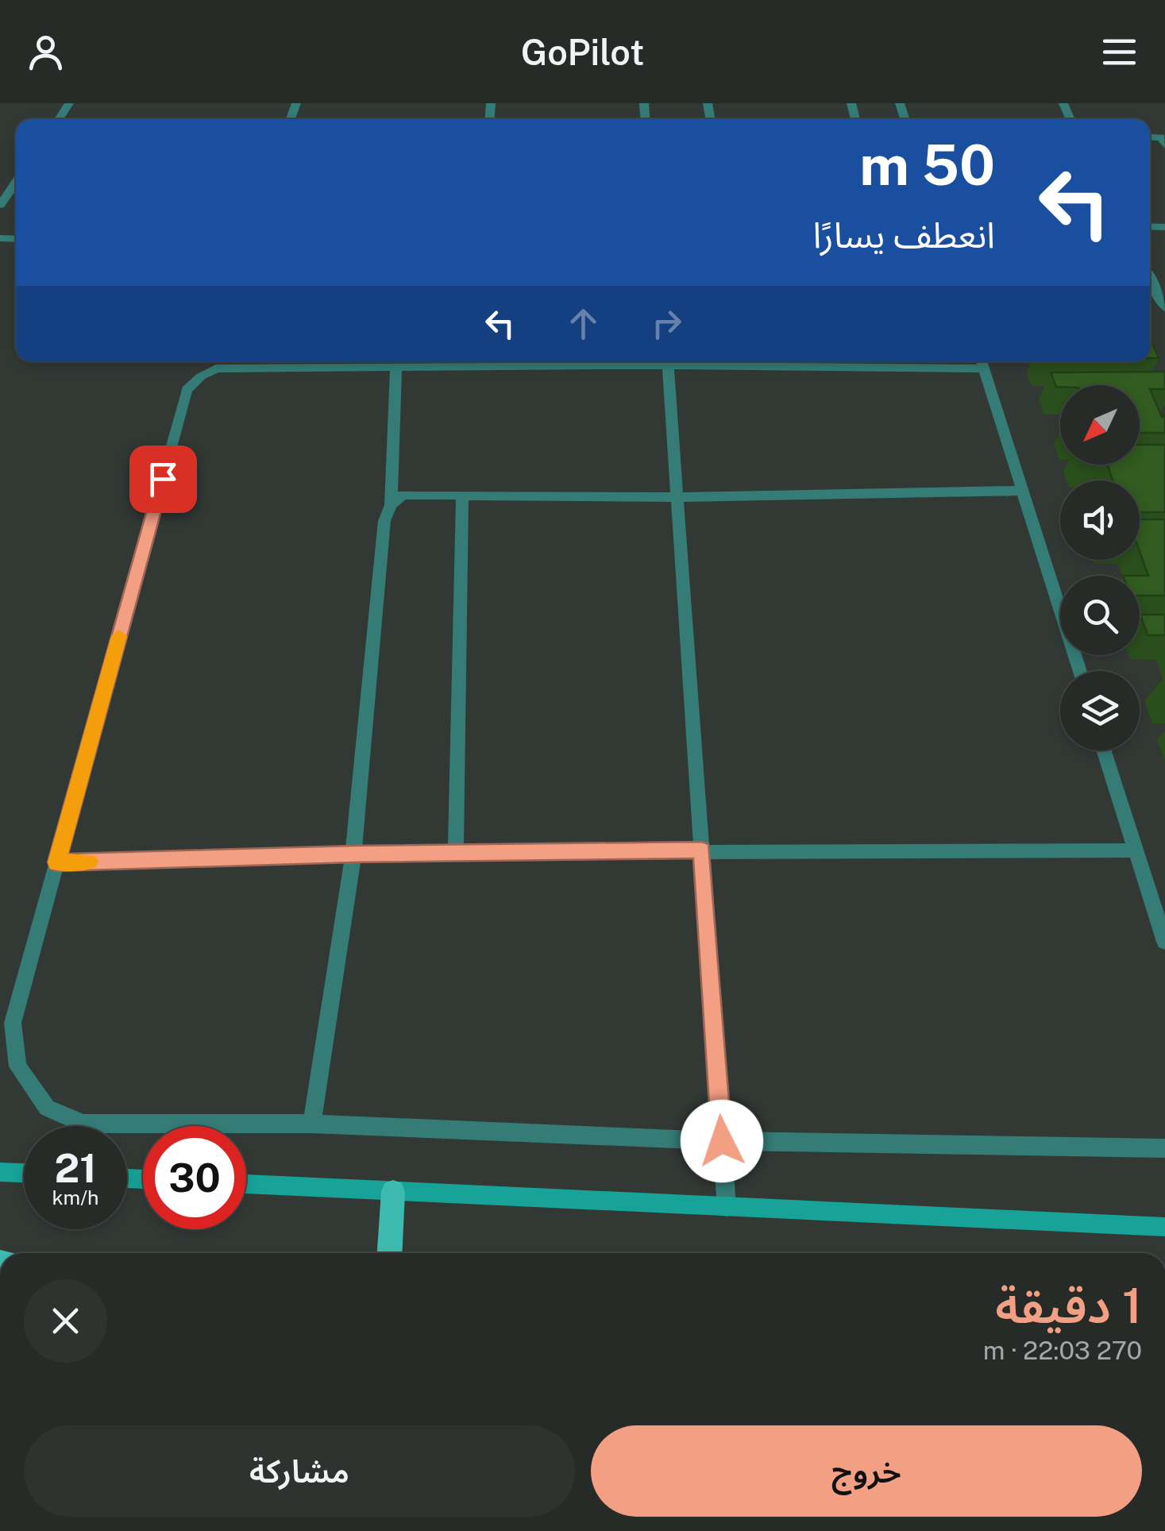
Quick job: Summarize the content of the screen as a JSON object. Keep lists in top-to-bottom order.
{
  "north": "bottom left",
  "page": {
    "header": "GoPilot",
    "turn": ["50 m", "انعطف يسارًا"],
    "speed": "21 km/h",
    "limit": "30",
    "heading": ["1 دقيقة", "270 m · 22:03"],
    "buttons": ["خروج", "مشاركة"]
  }
}
